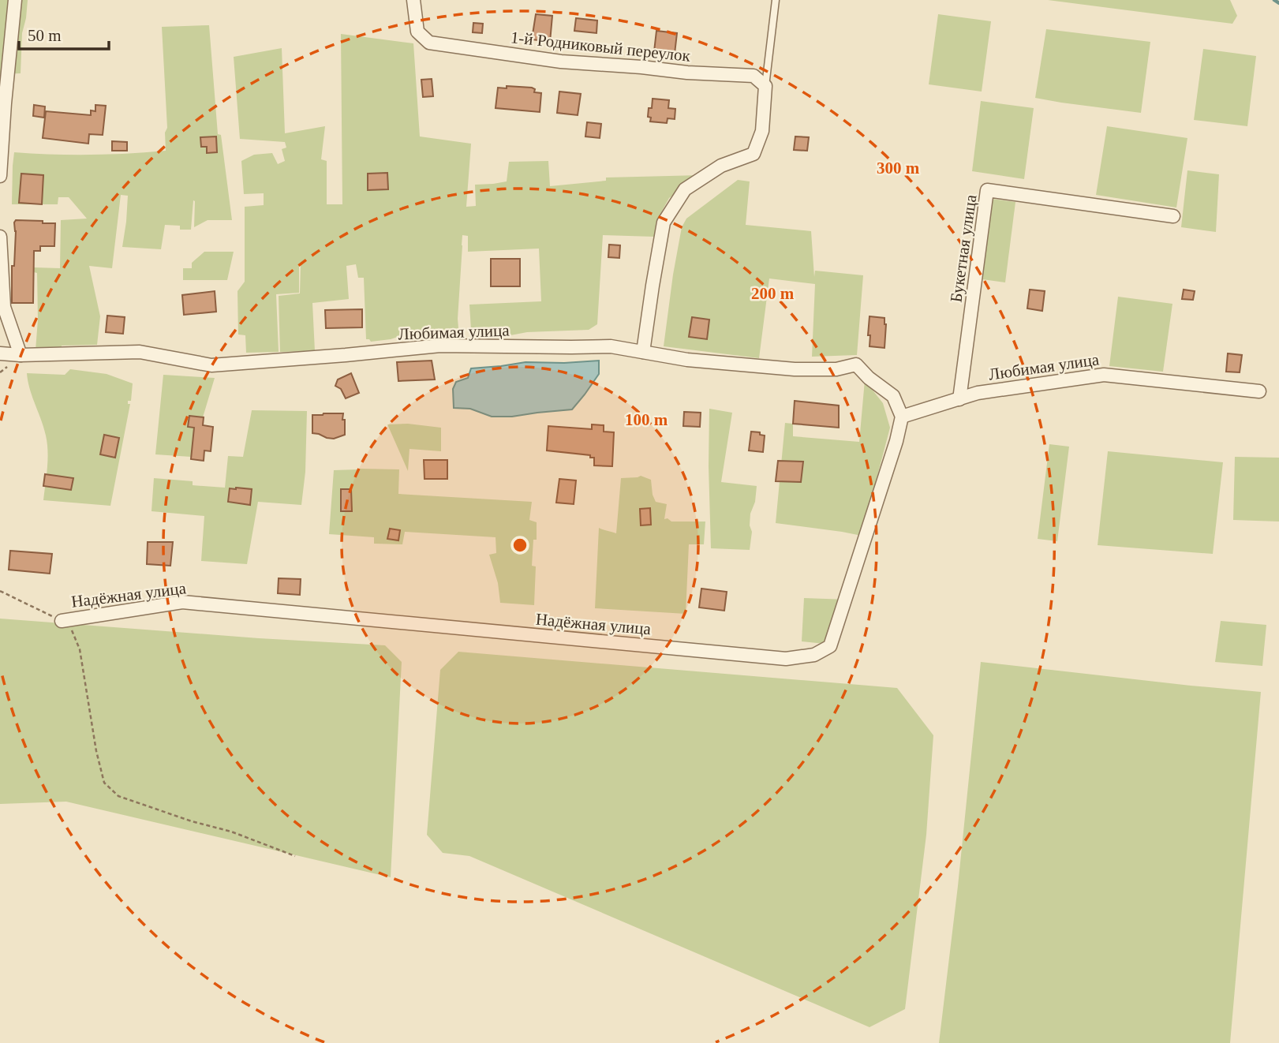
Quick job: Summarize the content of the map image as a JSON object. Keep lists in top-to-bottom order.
{
  "streets": {
    "street": [
      "1-й Родниковый переулок",
      "Букетная улица",
      "Любимая улица",
      "Надёжная улица"
    ]
  },
  "crossings": [
    ["Букетная улица", "Любимая улица"],
    ["Любимая улица", "Надёжная улица"]
  ],
  "scale_bar": "50 m",
  "rings": ["300 m", "200 m", "100 m"]
}
